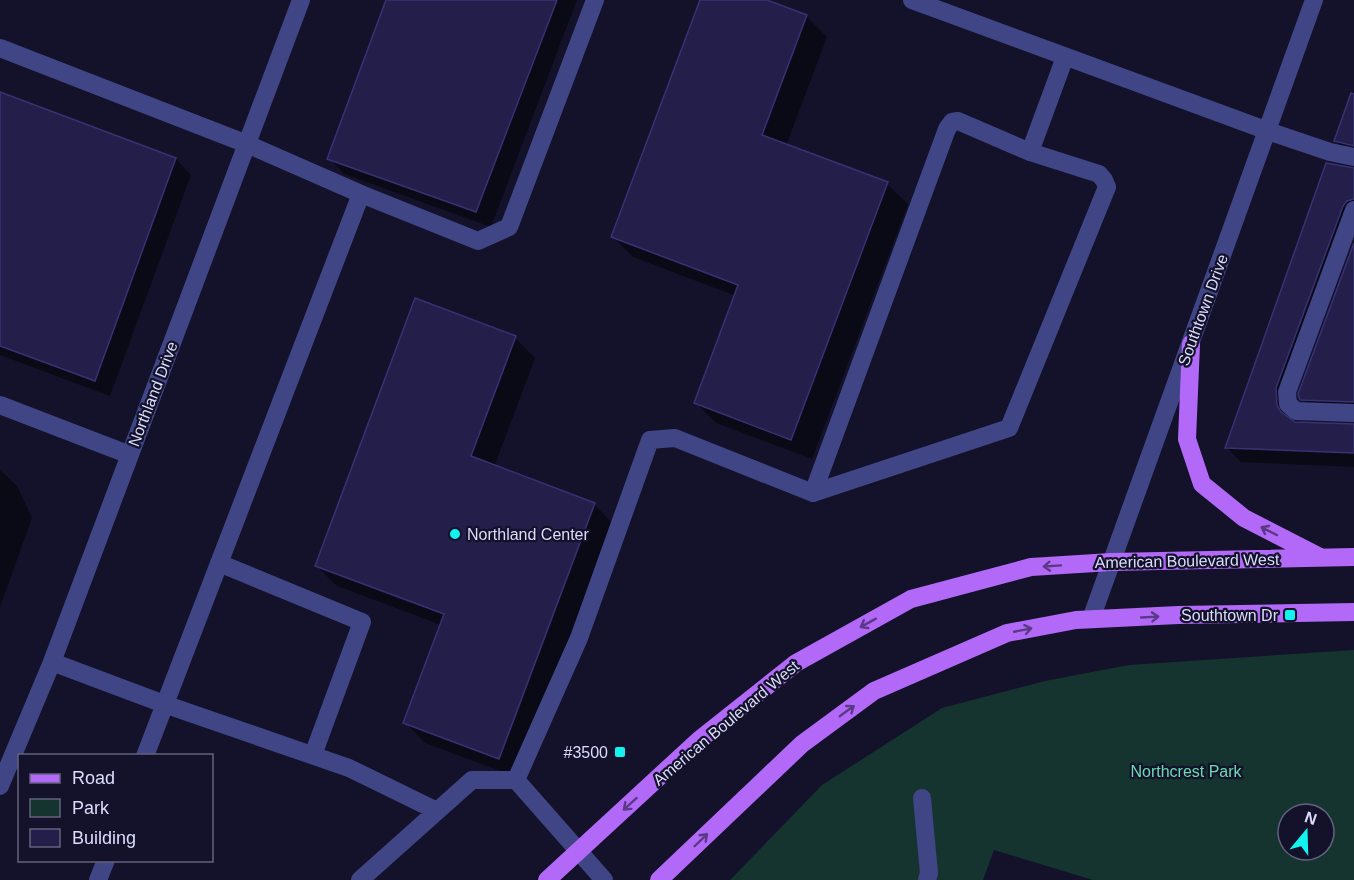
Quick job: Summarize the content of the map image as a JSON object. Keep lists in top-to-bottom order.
{
  "streets": {
    "main road": ["American Boulevard West"],
    "street": ["Southtown Drive", "Northland Drive"]
  },
  "crossings": [
    ["Southtown Drive", "American Boulevard West"]
  ],
  "parks": ["Northcrest Park"],
  "places": {
    "other": ["Northland Center"],
    "transit": ["Southtown Dr", "#3500"]
  },
  "legend": ["Road", "Park", "Building"],
  "north": "top"
}
